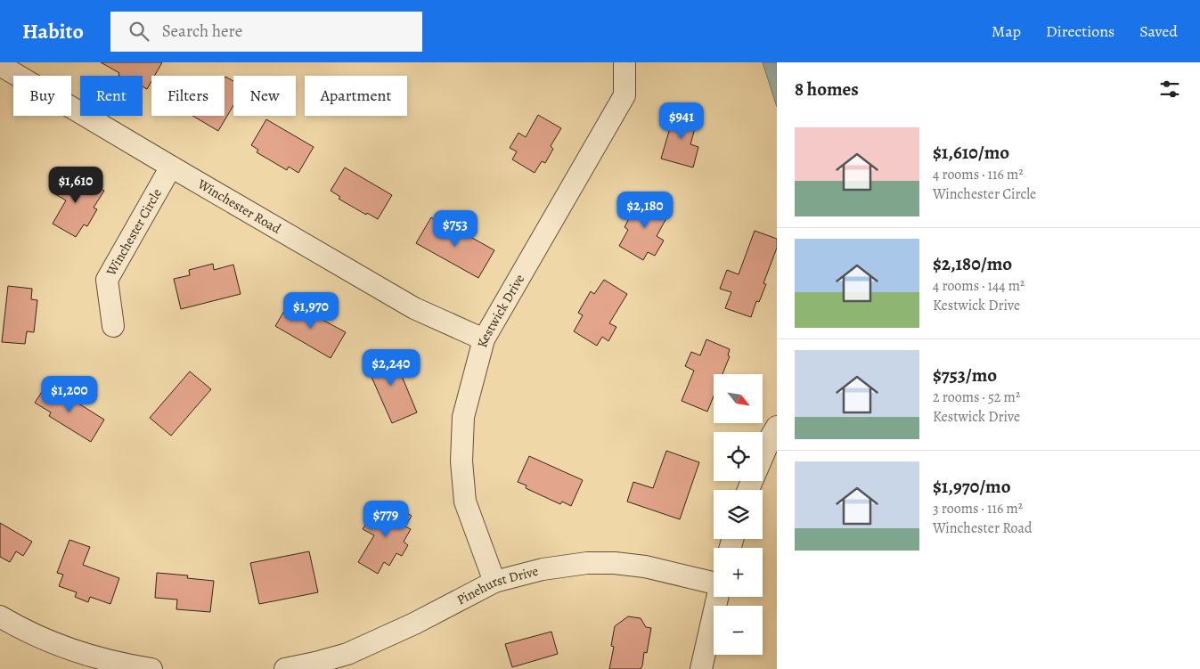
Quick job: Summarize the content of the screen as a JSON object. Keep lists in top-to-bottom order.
{
  "streets": {
    "street": [
      "Winchester Road",
      "Winchester Circle",
      "Kestwick Drive",
      "Pinehurst Drive"
    ]
  },
  "crossings": [
    ["Winchester Road", "Winchester Circle"],
    ["Winchester Road", "Kestwick Drive"],
    ["Kestwick Drive", "Pinehurst Drive"]
  ],
  "north": "bottom right",
  "page": {
    "header": "Habito",
    "search": "Search here",
    "nav": ["Map", "Directions", "Saved"],
    "heading": "8 homes",
    "chip": [
      "Buy",
      "Rent",
      "Filters",
      "New",
      "Apartment"
    ],
    "price": [
      "$941",
      "$1,610",
      "$2,180",
      "$753",
      "$1,970",
      "$2,240",
      "$1,200",
      "$779"
    ],
    "list": [
      {
        "name": "$1,610/mo",
        "note": "4 rooms · 116 m² · Winchester Circle"
      },
      {
        "name": "$2,180/mo",
        "note": "4 rooms · 144 m² · Kestwick Drive"
      },
      {
        "name": "$753/mo",
        "note": "2 rooms · 52 m² · Kestwick Drive"
      },
      {
        "name": "$1,970/mo",
        "note": "3 rooms · 116 m² · Winchester Road"
      }
    ],
    "map_buttons": ["+", "−"]
  }
}
